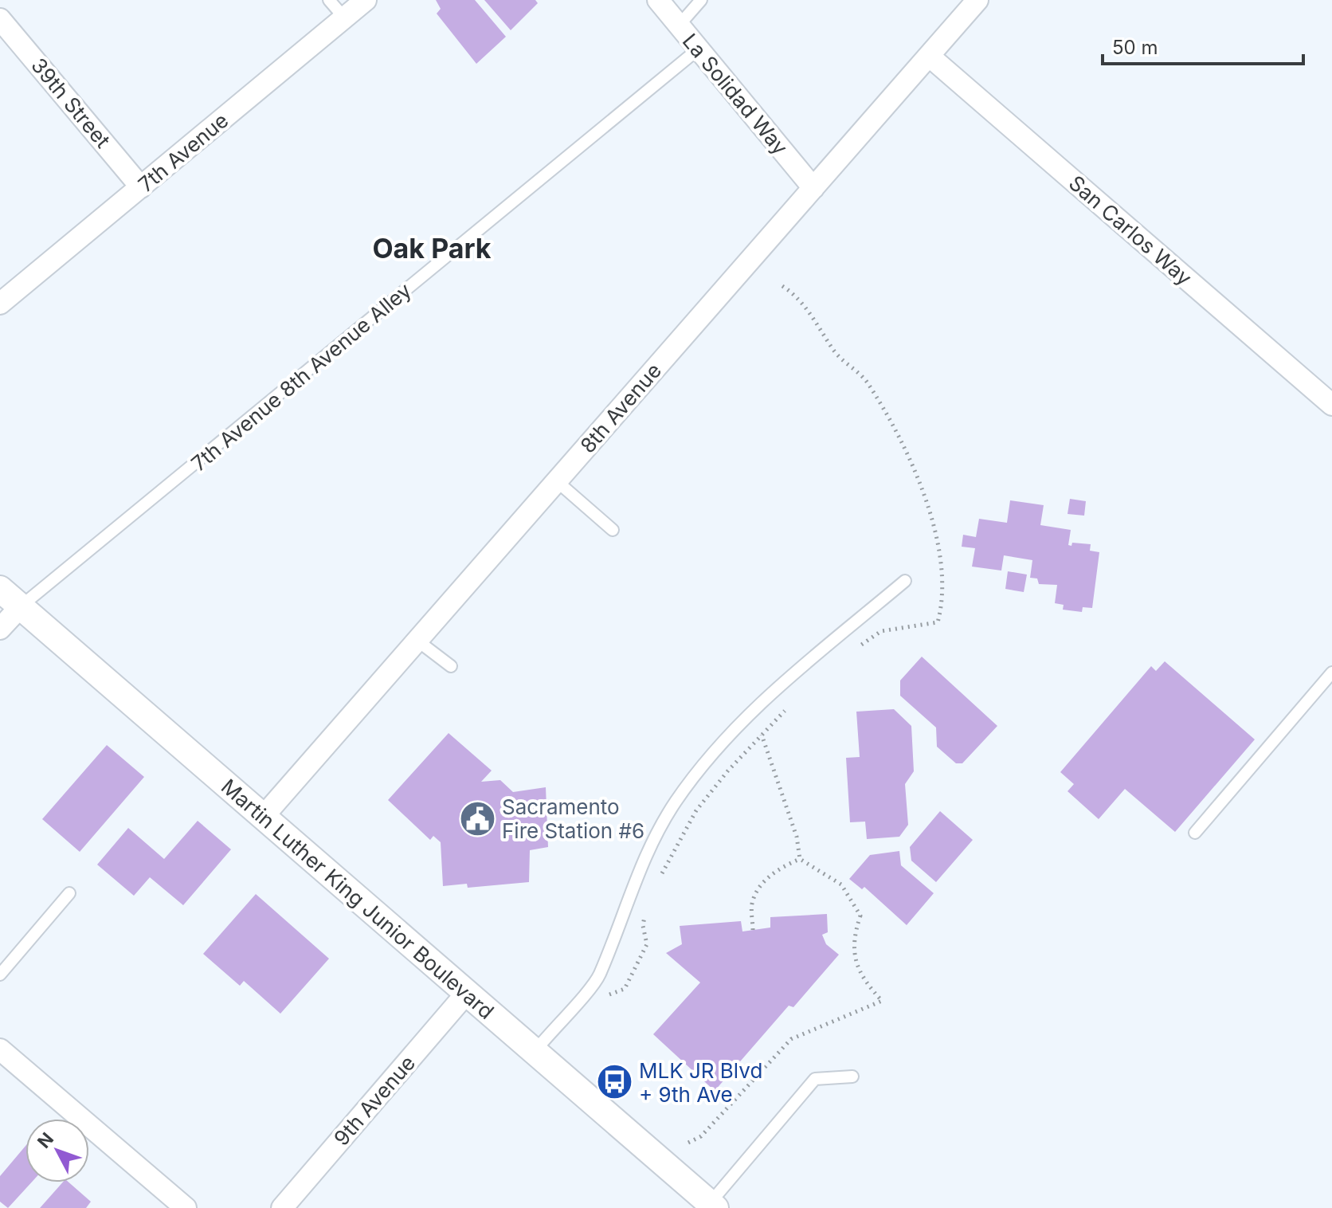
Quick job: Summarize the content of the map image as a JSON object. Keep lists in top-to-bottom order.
{
  "streets": {
    "street": [
      "La Solidad Way",
      "39th Street",
      "7th Avenue",
      "San Carlos Way",
      "8th Avenue",
      "Martin Luther King Junior Boulevard",
      "9th Avenue"
    ],
    "lane": ["7th Avenue 8th Avenue Alley"]
  },
  "crossings": [
    ["La Solidad Way", "7th Avenue 8th Avenue Alley"],
    ["La Solidad Way", "8th Avenue"],
    ["39th Street", "7th Avenue"],
    ["San Carlos Way", "8th Avenue"],
    ["7th Avenue 8th Avenue Alley", "Martin Luther King Junior Boulevard"],
    ["8th Avenue", "Martin Luther King Junior Boulevard"],
    ["Martin Luther King Junior Boulevard", "9th Avenue"]
  ],
  "districts": ["Oak Park"],
  "places": {
    "public building": ["Sacramento Fire Station #6"],
    "bus stop": ["MLK JR Blvd + 9th Ave"]
  },
  "scale_bar": "50 m",
  "north": "top left"
}
